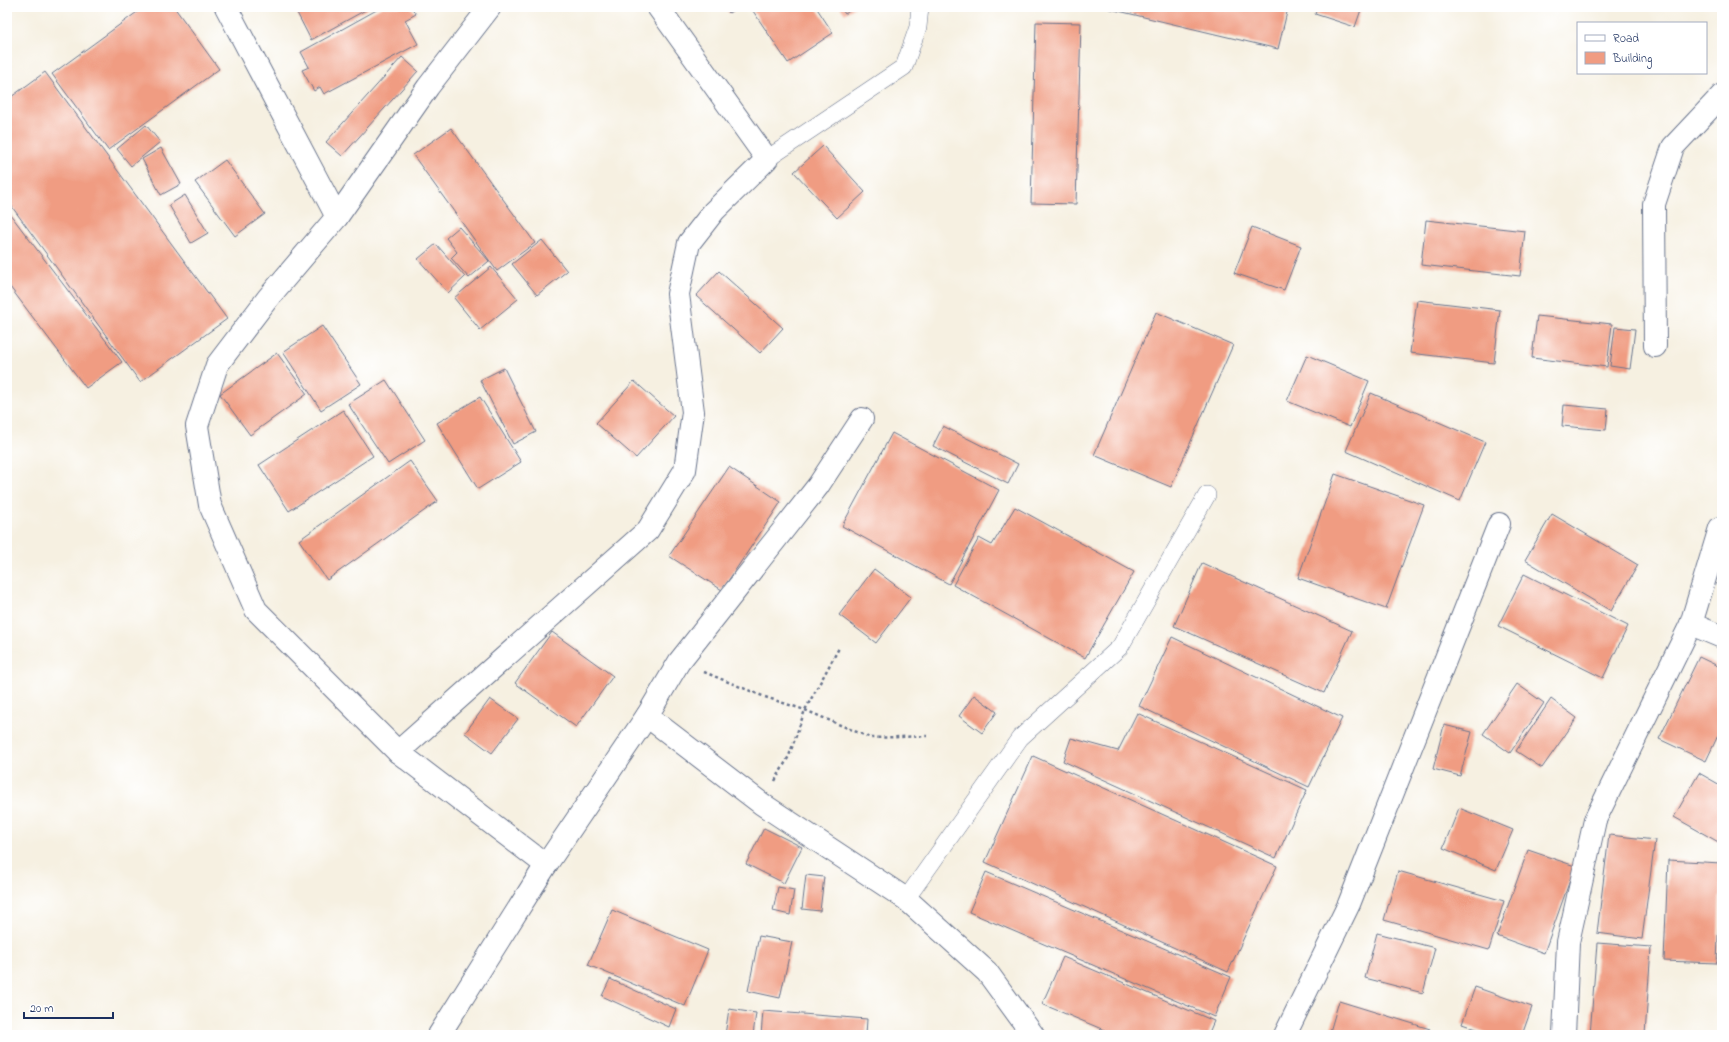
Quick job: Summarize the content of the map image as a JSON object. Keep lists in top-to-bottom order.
{
  "legend": ["Road", "Building"],
  "scale_bar": "20 m"
}
